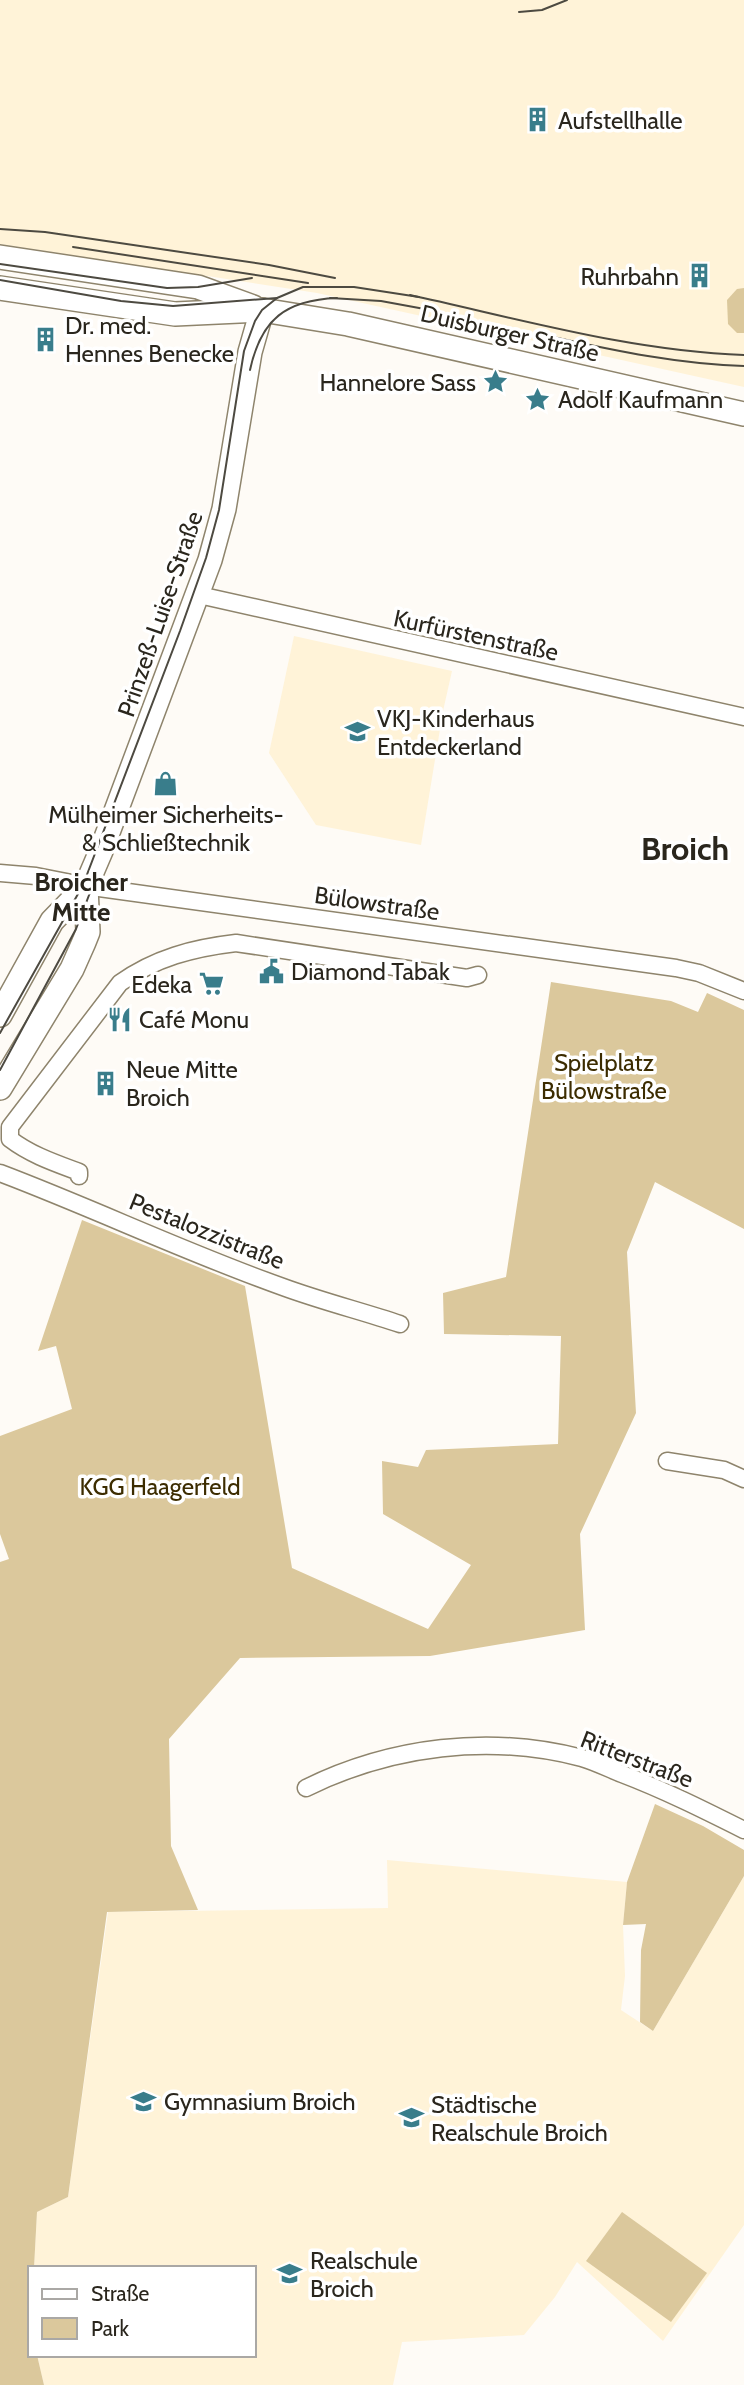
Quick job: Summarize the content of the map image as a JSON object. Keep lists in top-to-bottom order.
{
  "streets": {
    "main road": ["Duisburger Straße", "Prinzeß-Luise-Straße"],
    "street": [
      "Kurfürstenstraße",
      "Bülowstraße",
      "Pestalozzistraße",
      "Ritterstraße"
    ]
  },
  "crossings": [
    ["Duisburger Straße", "Prinzeß-Luise-Straße"],
    ["Prinzeß-Luise-Straße", "Kurfürstenstraße"],
    ["Prinzeß-Luise-Straße", "Bülowstraße"]
  ],
  "districts": ["Broich", "Broicher Mitte"],
  "parks": ["Spielplatz Bülowstraße", "KGG Haagerfeld"],
  "places": {
    "building": [
      "Aufstellhalle",
      "Ruhrbahn",
      "Dr. med. Hennes Benecke",
      "Neue Mitte Broich"
    ],
    "place": ["Hannelore Sass", "Adolf Kaufmann"],
    "school or university": [
      "VKJ-Kinderhaus Entdeckerland",
      "Gymnasium Broich",
      "Städtische Realschule Broich",
      "Realschule Broich"
    ],
    "shop": ["Mülheimer Sicherheits- & Schließtechnik"],
    "public building": ["Diamond Tabak"],
    "supermarket": ["Edeka"],
    "restaurant": ["Café Monu"]
  },
  "legend": ["Straße", "Park"]
}
